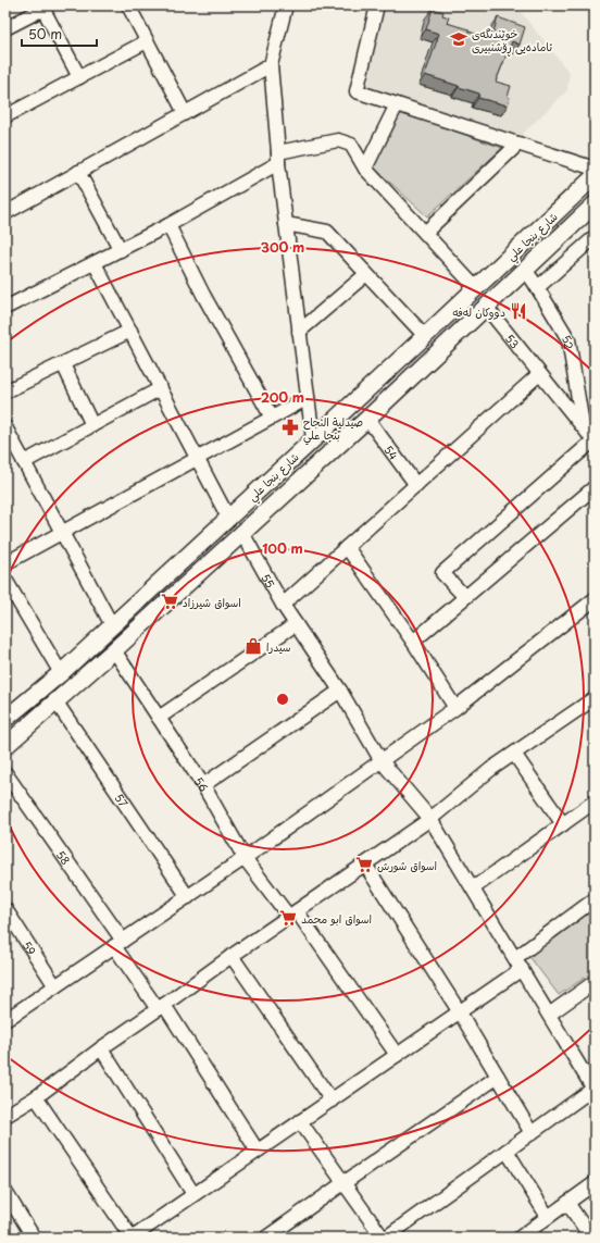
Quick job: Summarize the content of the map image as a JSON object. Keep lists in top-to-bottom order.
{
  "streets": {
    "main road": ["شارع بنجا علي"],
    "street": [
      "53",
      "52",
      "54",
      "55",
      "56",
      "57",
      "58",
      "59"
    ]
  },
  "crossings": [
    ["شارع بنجا علي", "53"],
    ["شارع بنجا علي", "52"],
    ["شارع بنجا علي", "54"],
    ["شارع بنجا علي", "55"],
    ["شارع بنجا علي", "56"],
    ["شارع بنجا علي", "57"],
    ["53", "52"]
  ],
  "places": {
    "school or university": ["خوێندنگەی ئامادەیی ڕۆشنبیری"],
    "restaurant": ["دووكان لەفە"],
    "pharmacy": ["صيدلية النجاح بنجا علي"],
    "supermarket": ["اسواق شيرزاد", "اسواق شورش", "اسواق ابو محمد"],
    "shop": ["سيدرا"]
  },
  "scale_bar": "50 m",
  "rings": ["300 m", "200 m", "100 m"]
}
